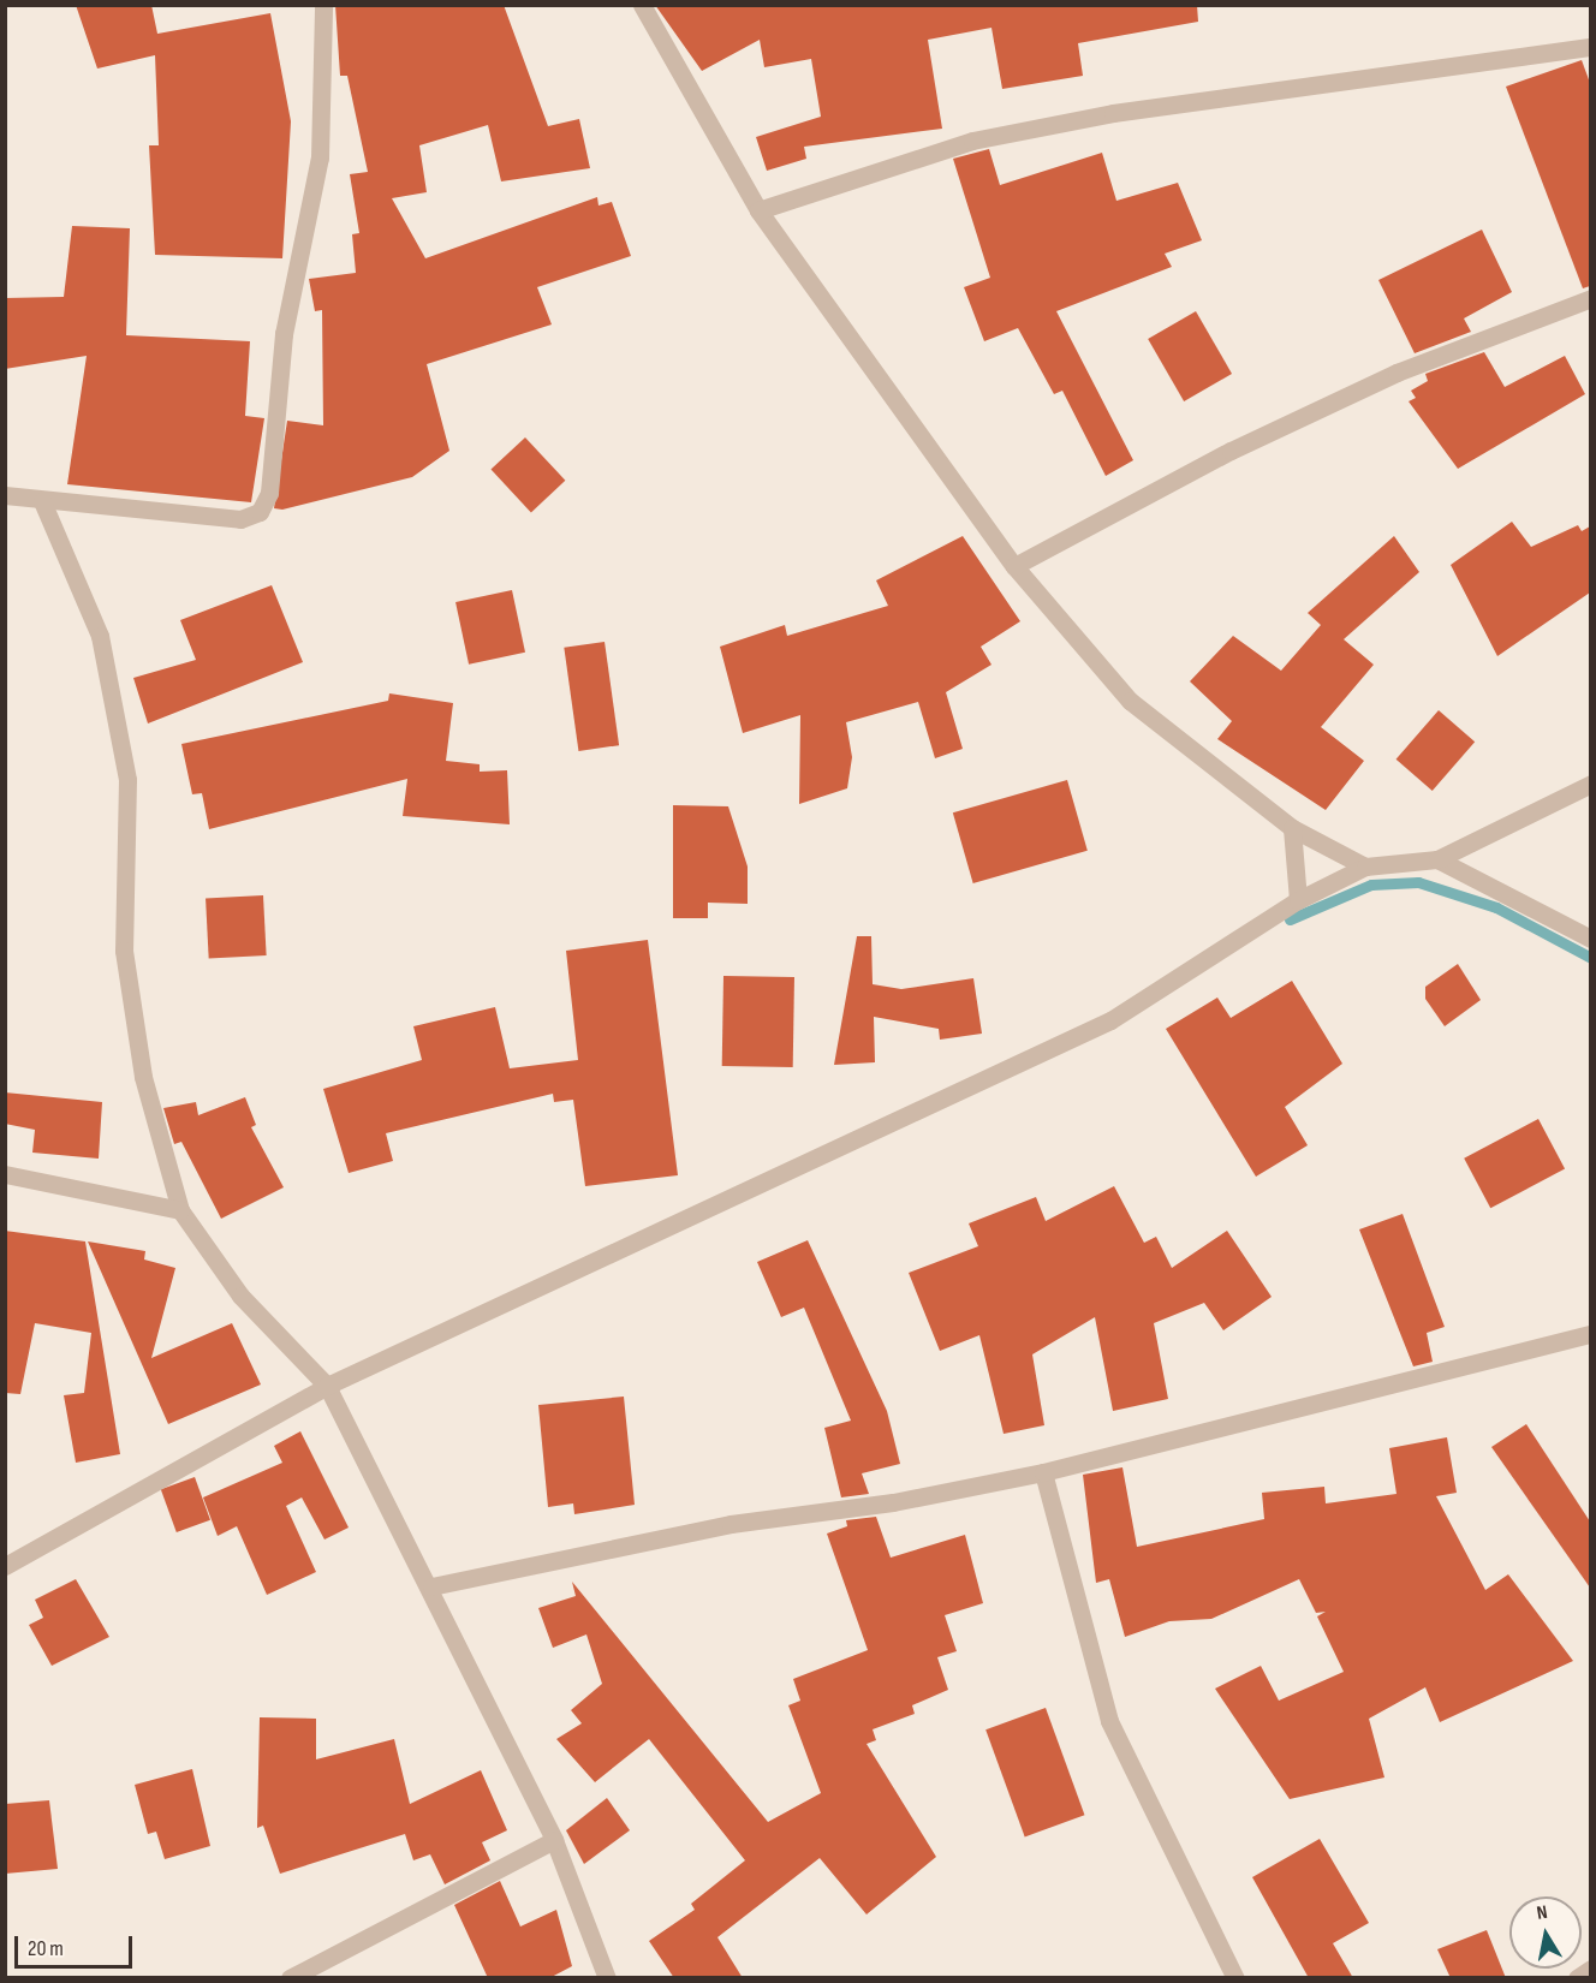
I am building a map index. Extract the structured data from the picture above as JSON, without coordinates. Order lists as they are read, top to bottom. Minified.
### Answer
{"scale_bar":"20 m","north":"top"}
